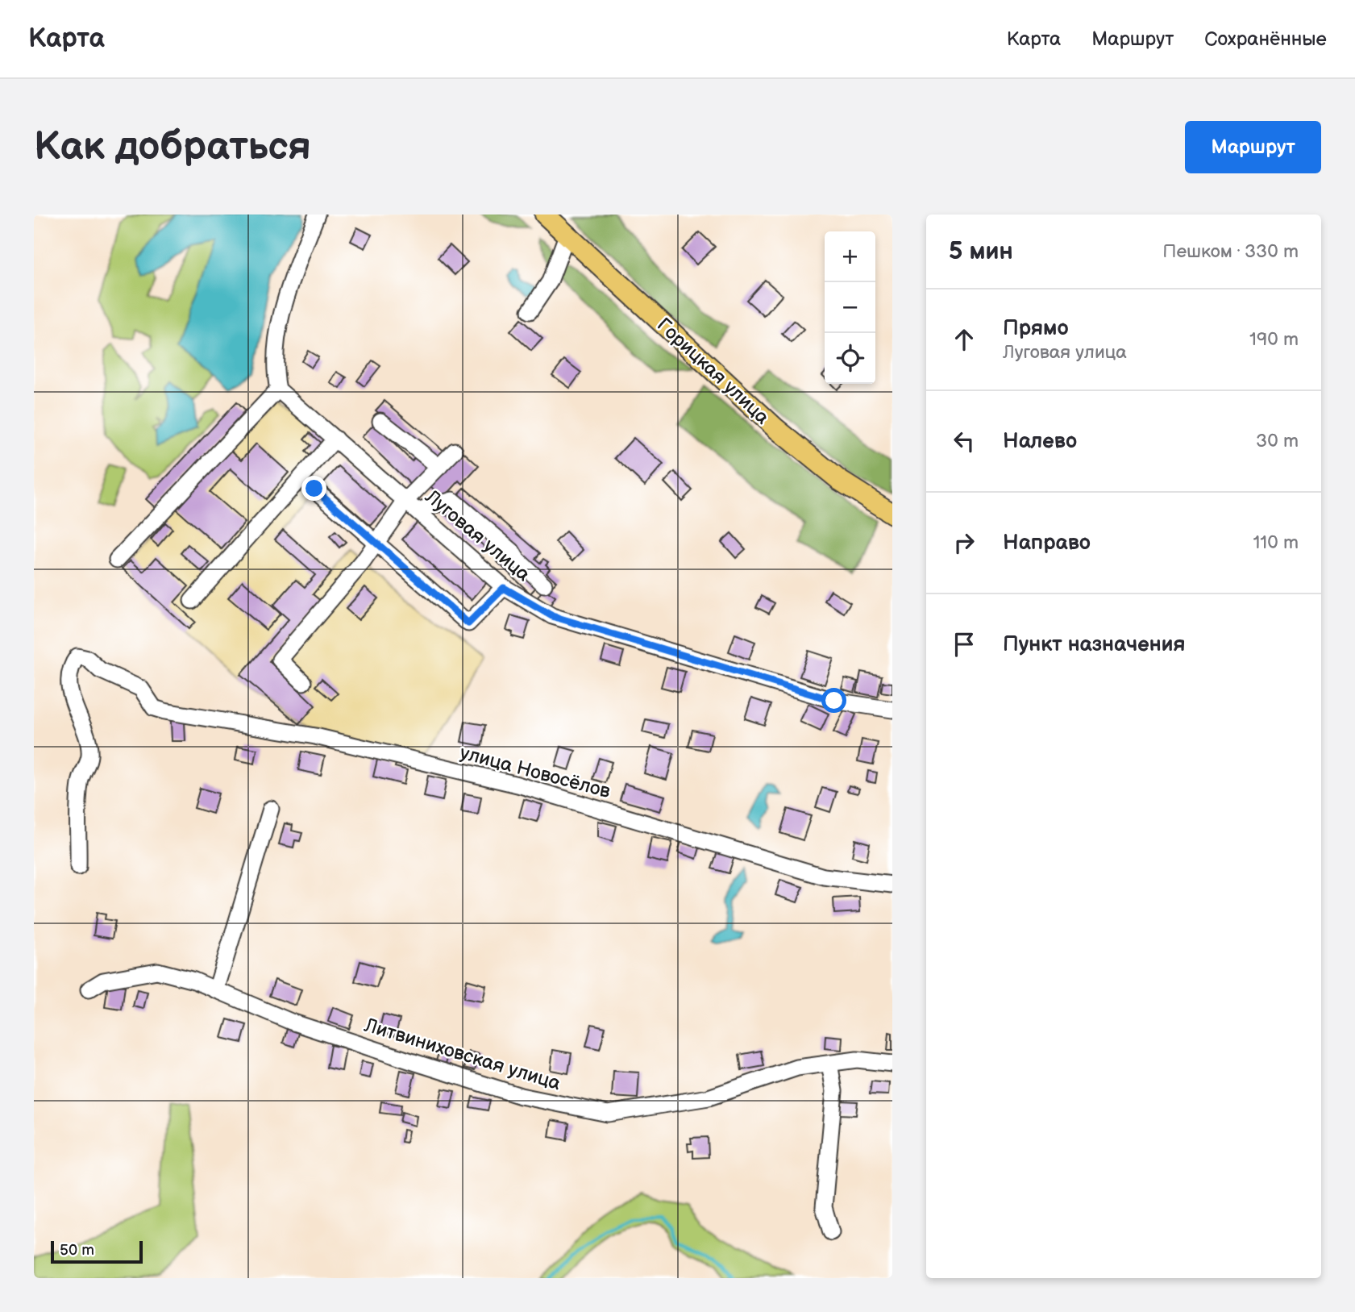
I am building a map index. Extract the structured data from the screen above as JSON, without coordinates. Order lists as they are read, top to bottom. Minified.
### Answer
{"streets":{"main road":["Горицкая улица"],"street":["Луговая улица","улица Новосёлов","Литвиниховская улица"]},"scale_bar":"50 m","page":{"header":"Карта","nav":["Карта","Маршрут","Сохранённые"],"buttons":"Маршрут","title":"Как добраться","heading":["5 мин","Пешком · 330 m"],"map_buttons":["+","−"],"list":[["Прямо","Луговая улица","190 m"],["Налево","30 m"],["Направо","110 m"],"Пункт назначения"],"scale":"50 m"}}
